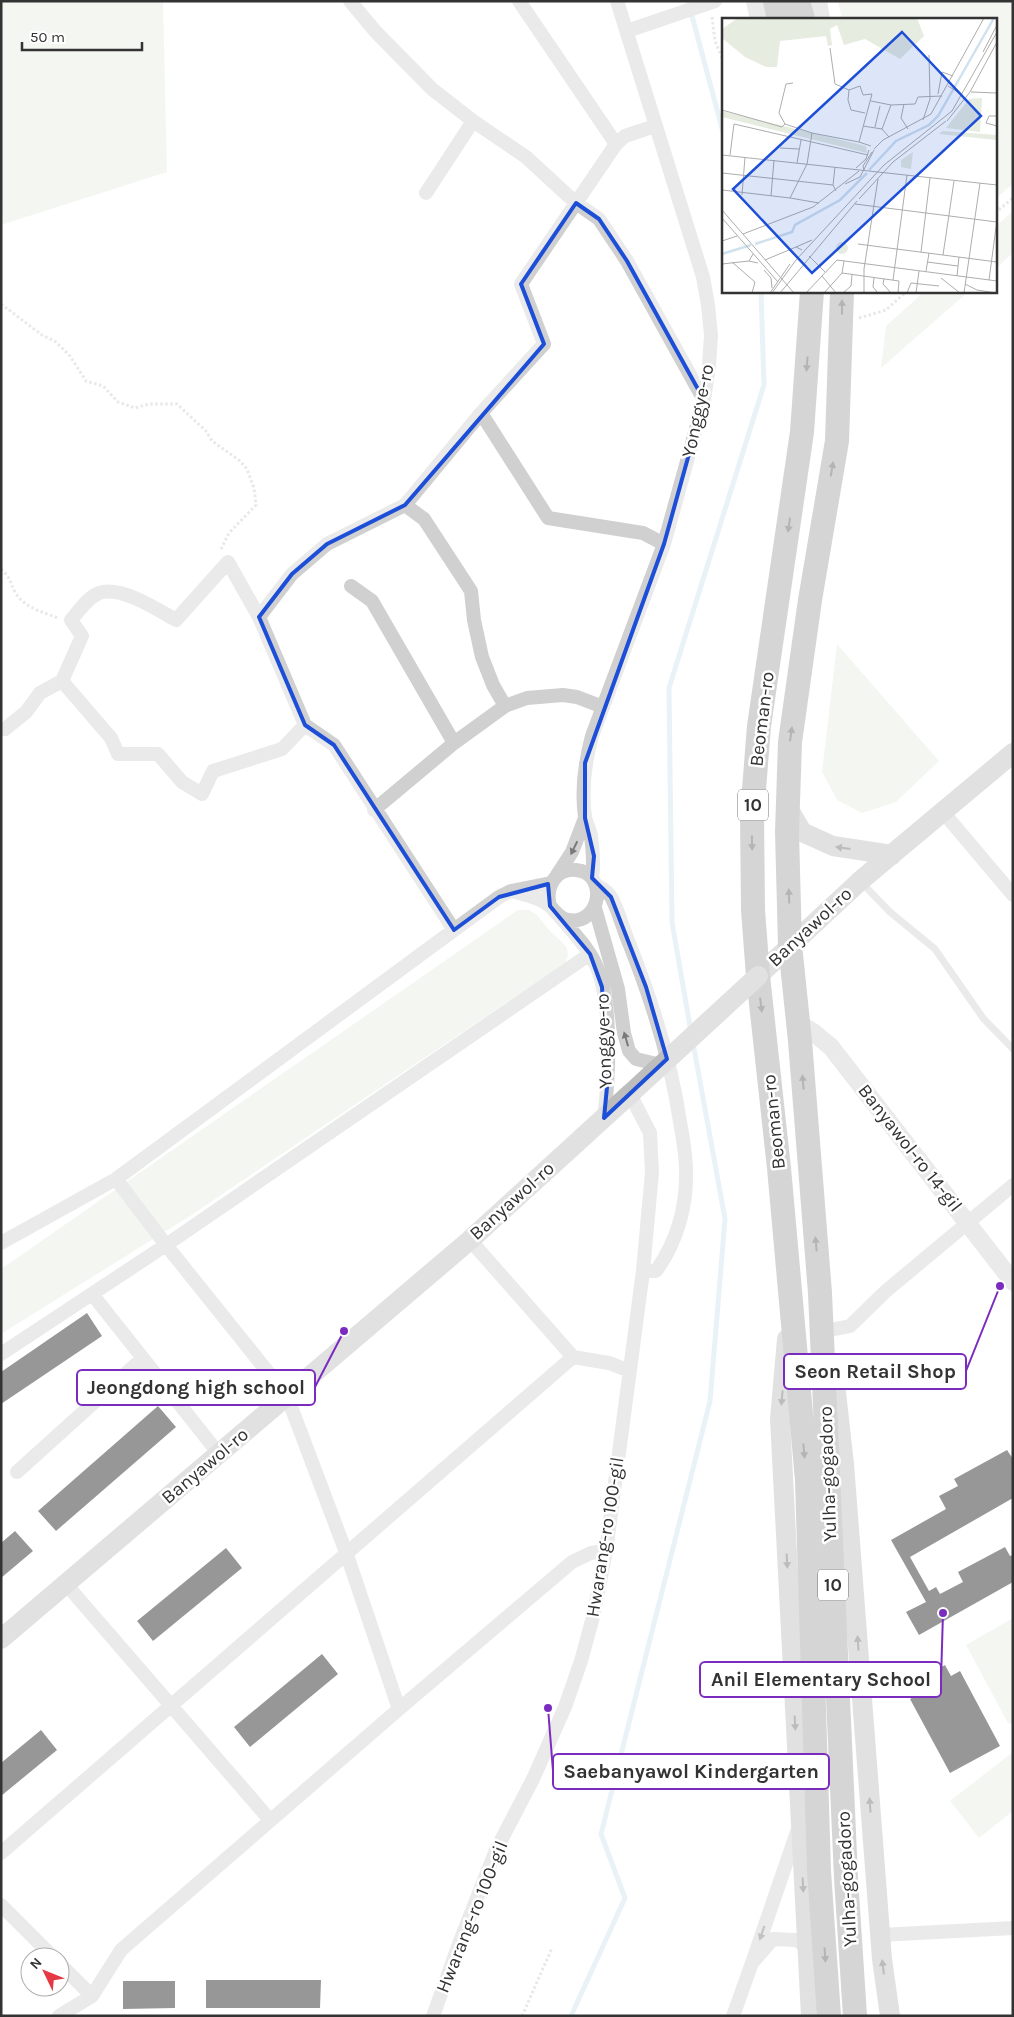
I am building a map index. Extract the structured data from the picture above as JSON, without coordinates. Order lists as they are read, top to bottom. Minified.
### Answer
{"streets":{"highway":["Beoman-ro","10","Yulha-gogadoro"],"main road":["Banyawol-ro"],"street":["Yonggye-ro","Banyawol-ro 14-gil","Hwarang-ro 100-gil"]},"crossings":[["Yonggye-ro","Banyawol-ro"],["Beoman-ro","Banyawol-ro"],["Beoman-ro","Banyawol-ro 14-gil"],["Beoman-ro","Yulha-gogadoro"],["Banyawol-ro","Hwarang-ro 100-gil"]],"places":["Seon Retail Shop","Jeongdong high school","Anil Elementary School","Saebanyawol Kindergarten"],"scale_bar":"50 m","north":"top left"}
